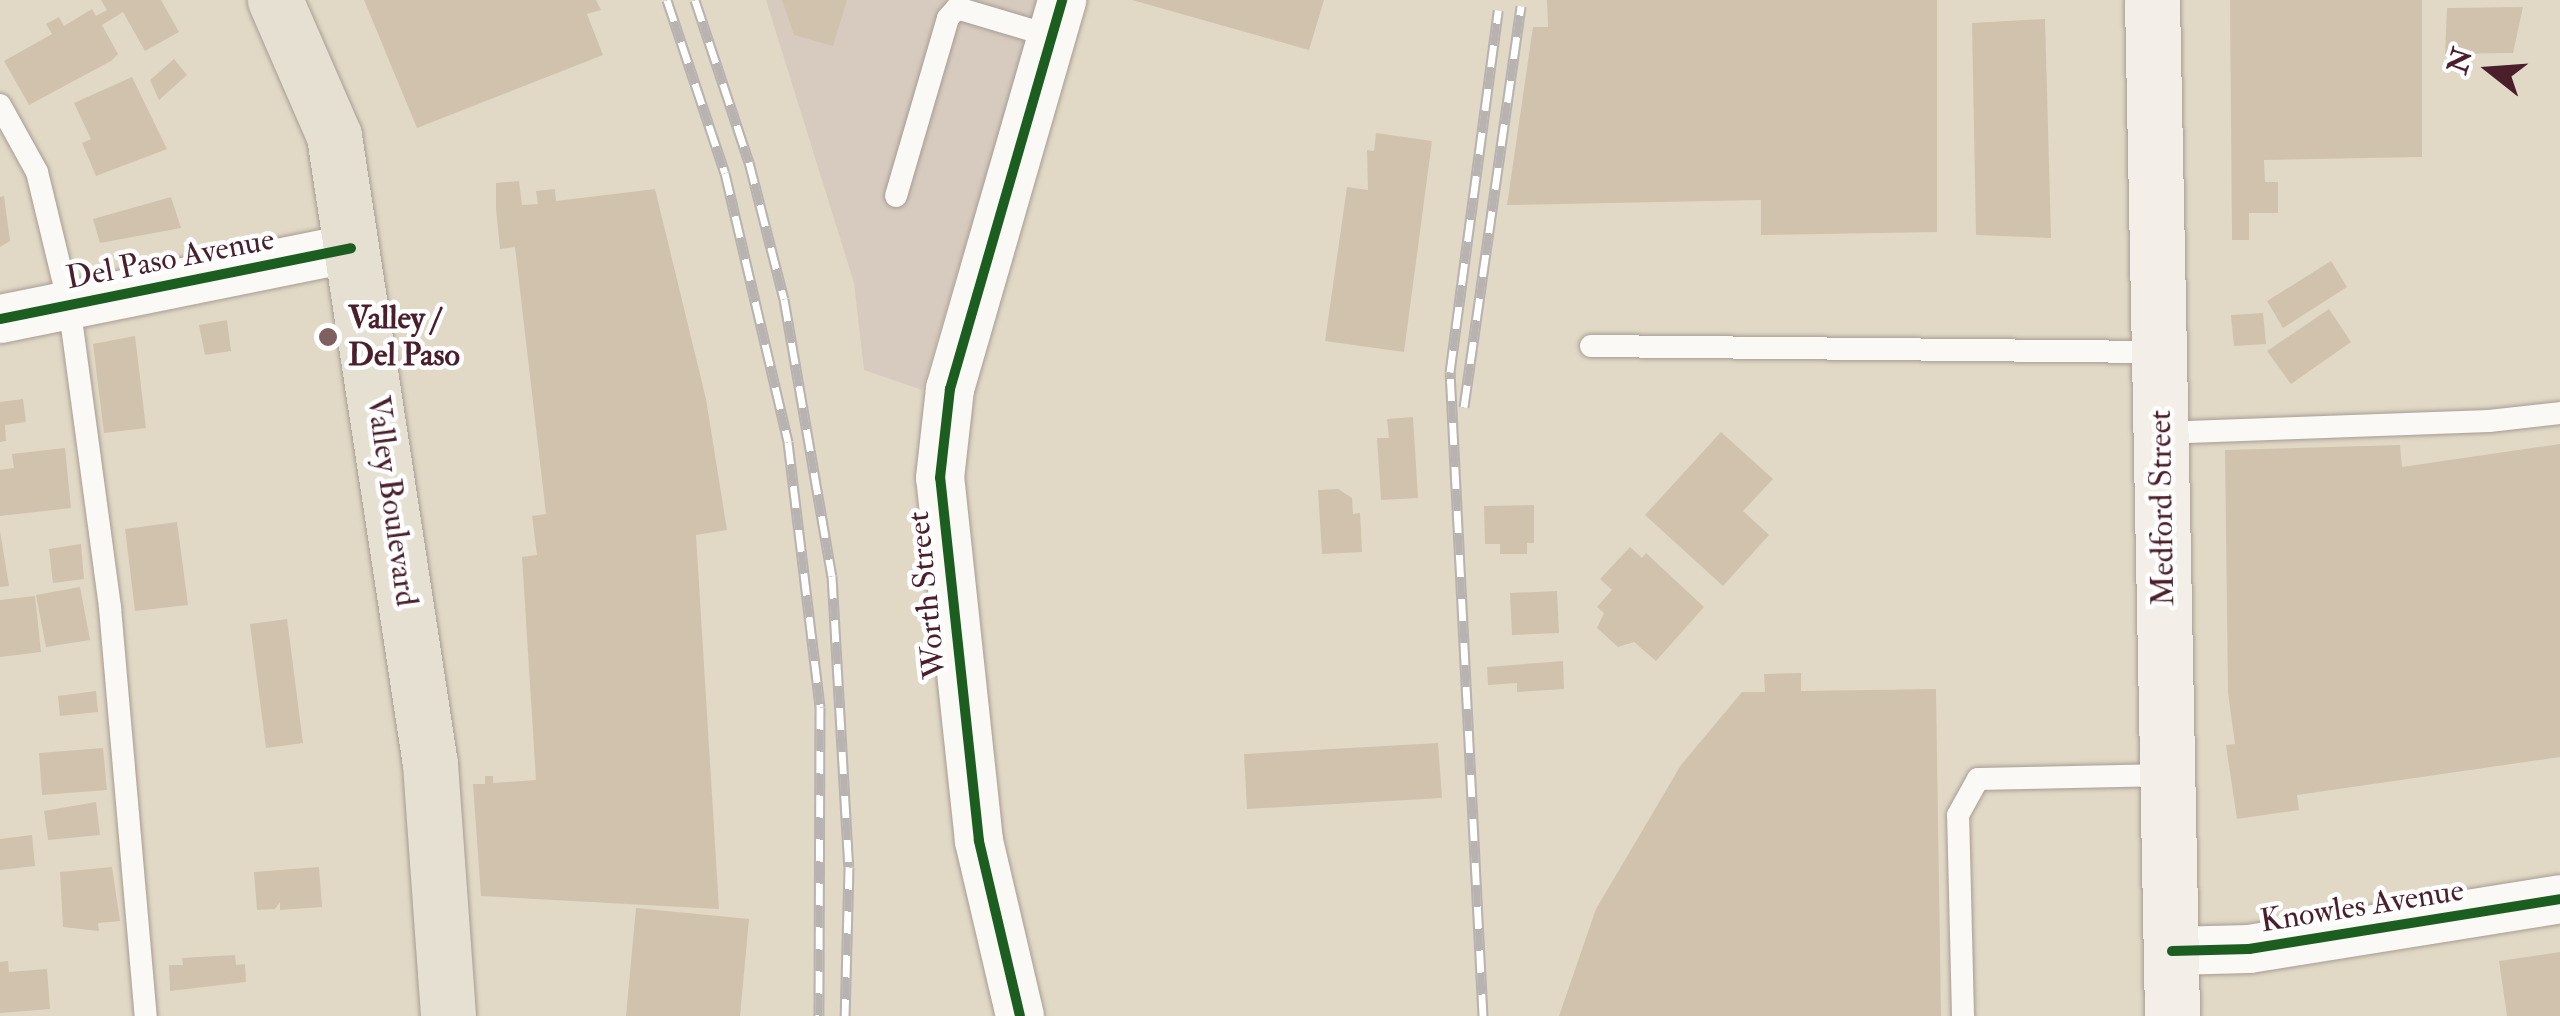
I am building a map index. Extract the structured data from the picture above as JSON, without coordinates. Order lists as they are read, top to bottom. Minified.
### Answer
{"streets":{"main road":["Valley Boulevard","Medford Street"],"street":["Del Paso Avenue","Worth Street","Knowles Avenue"]},"crossings":[["Del Paso Avenue","Valley Boulevard"],["Medford Street","Knowles Avenue"]],"places":["Valley / Del Paso"],"north":"left"}
